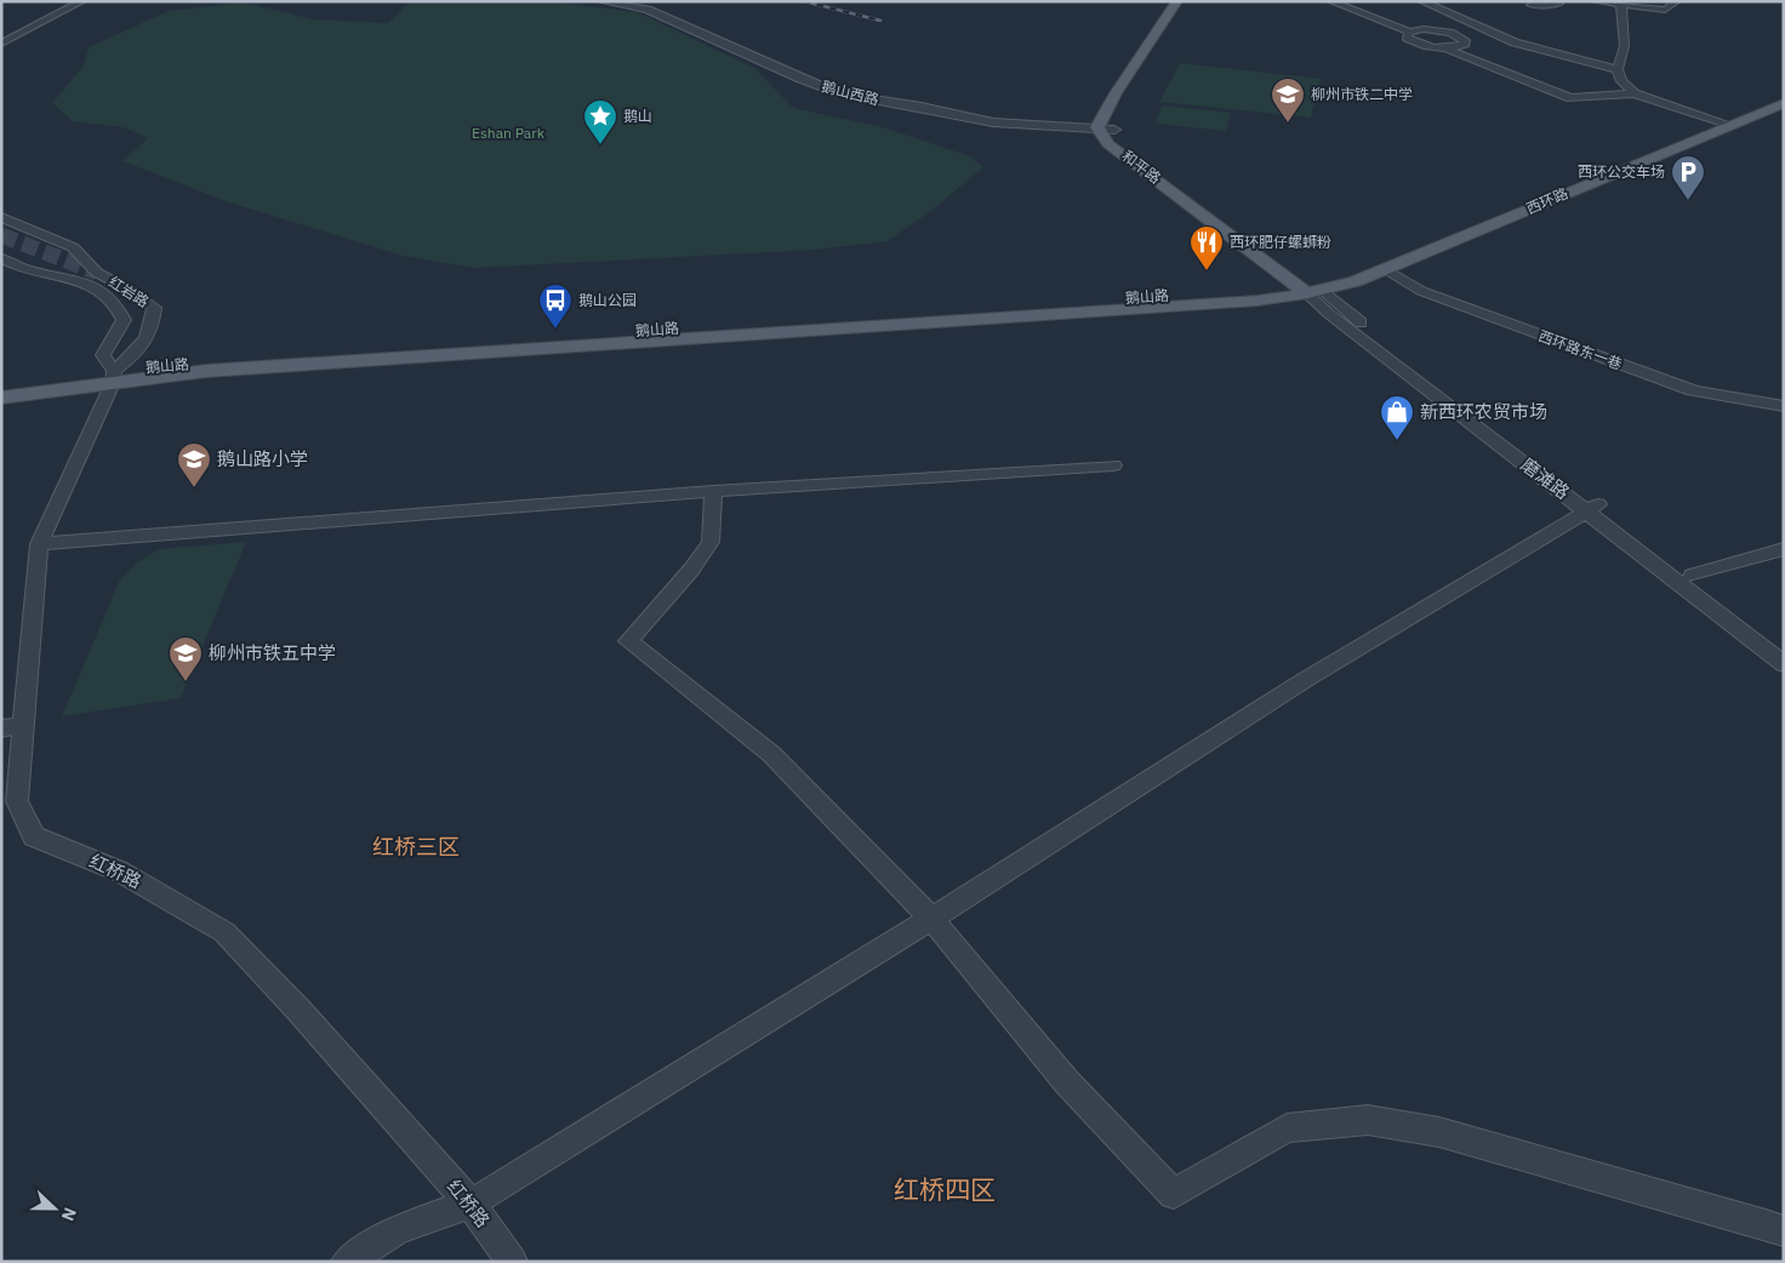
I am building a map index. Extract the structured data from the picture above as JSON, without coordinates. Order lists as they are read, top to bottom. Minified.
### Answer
{"streets":{"main road":["和平路","西环路","鹅山路"],"street":["鹅山西路","红岩路","西环路东一巷","磨滩路","红桥路"]},"crossings":[["鹅山西路","和平路"],["和平路","西环路"],["和平路","鹅山路"],["和平路","磨滩路"],["西环路","鹅山路"],["西环路","西环路东一巷"],["西环路","磨滩路"],["红岩路","鹅山路"],["红岩路","红桥路"],["鹅山路","磨滩路"],["鹅山路","红桥路"]],"districts":["红桥三区","红桥四区"],"parks":["Eshan Park"],"places":{"school or university":["柳州市铁二中学","鹅山路小学","柳州市铁五中学"],"place":["鹅山"],"parking":["西环公交车场"],"restaurant":["西环肥仔螺蛳粉"],"bus stop":["鹅山公园"],"shop":["新西环农贸市场"]},"north":"right"}
